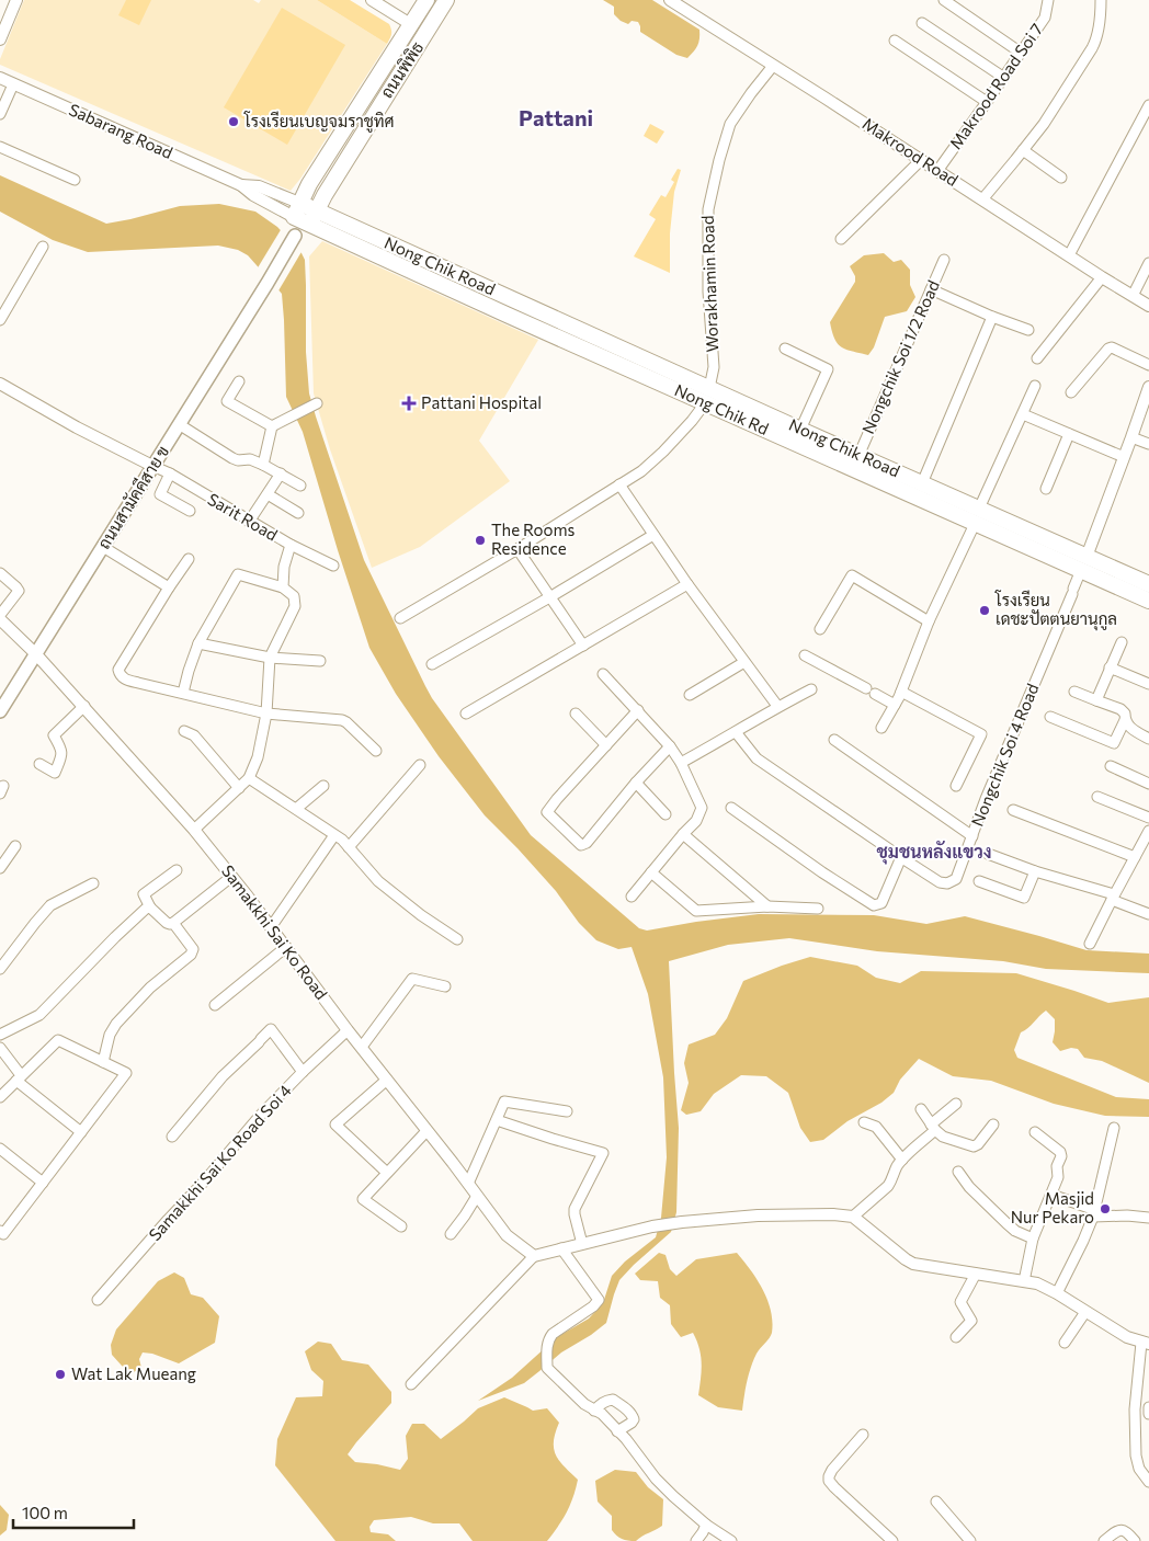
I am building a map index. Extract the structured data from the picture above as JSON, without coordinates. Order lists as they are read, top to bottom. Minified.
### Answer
{"streets":{"main road":["ถนนพิพิธ","Nong Chik Road","Nong Chik Rd","ถนนสามัคคีสาย ข"],"street":["Makrood Road Soi 7","Sabarang Road","Makrood Road","Worakhamin Road","Nongchik Soi 1/2 Road","Sarit Road","Nongchik Soi 4 Road","Samakkhi Sai Ko Road","Samakkhi Sai Ko Road Soi 4"]},"crossings":[["ถนนพิพิธ","Sabarang Road"],["ถนนพิพิธ","Nong Chik Road"],["ถนนพิพิธ","Nong Chik Rd"],["Makrood Road Soi 7","Makrood Road"],["Sabarang Road","Nong Chik Rd"],["Makrood Road","Worakhamin Road"],["Nong Chik Road","Nongchik Soi 1/2 Road"],["Nong Chik Road","Nong Chik Rd"],["Worakhamin Road","Nong Chik Rd"],["Nong Chik Rd","Nongchik Soi 4 Road"],["ถนนสามัคคีสาย ข","Sarit Road"],["ถนนสามัคคีสาย ข","Samakkhi Sai Ko Road"],["Samakkhi Sai Ko Road","Samakkhi Sai Ko Road Soi 4"]],"districts":["Pattani","ชุมชนหลังแขวง"],"places":{"other":["โรงเรียนเบญจมราชูทิศ","The Rooms Residence","โรงเรียน เดชะปัตตนยานุกูล","Masjid Nur Pekaro","Wat Lak Mueang"],"health":["Pattani Hospital"]},"scale_bar":"100 m"}
